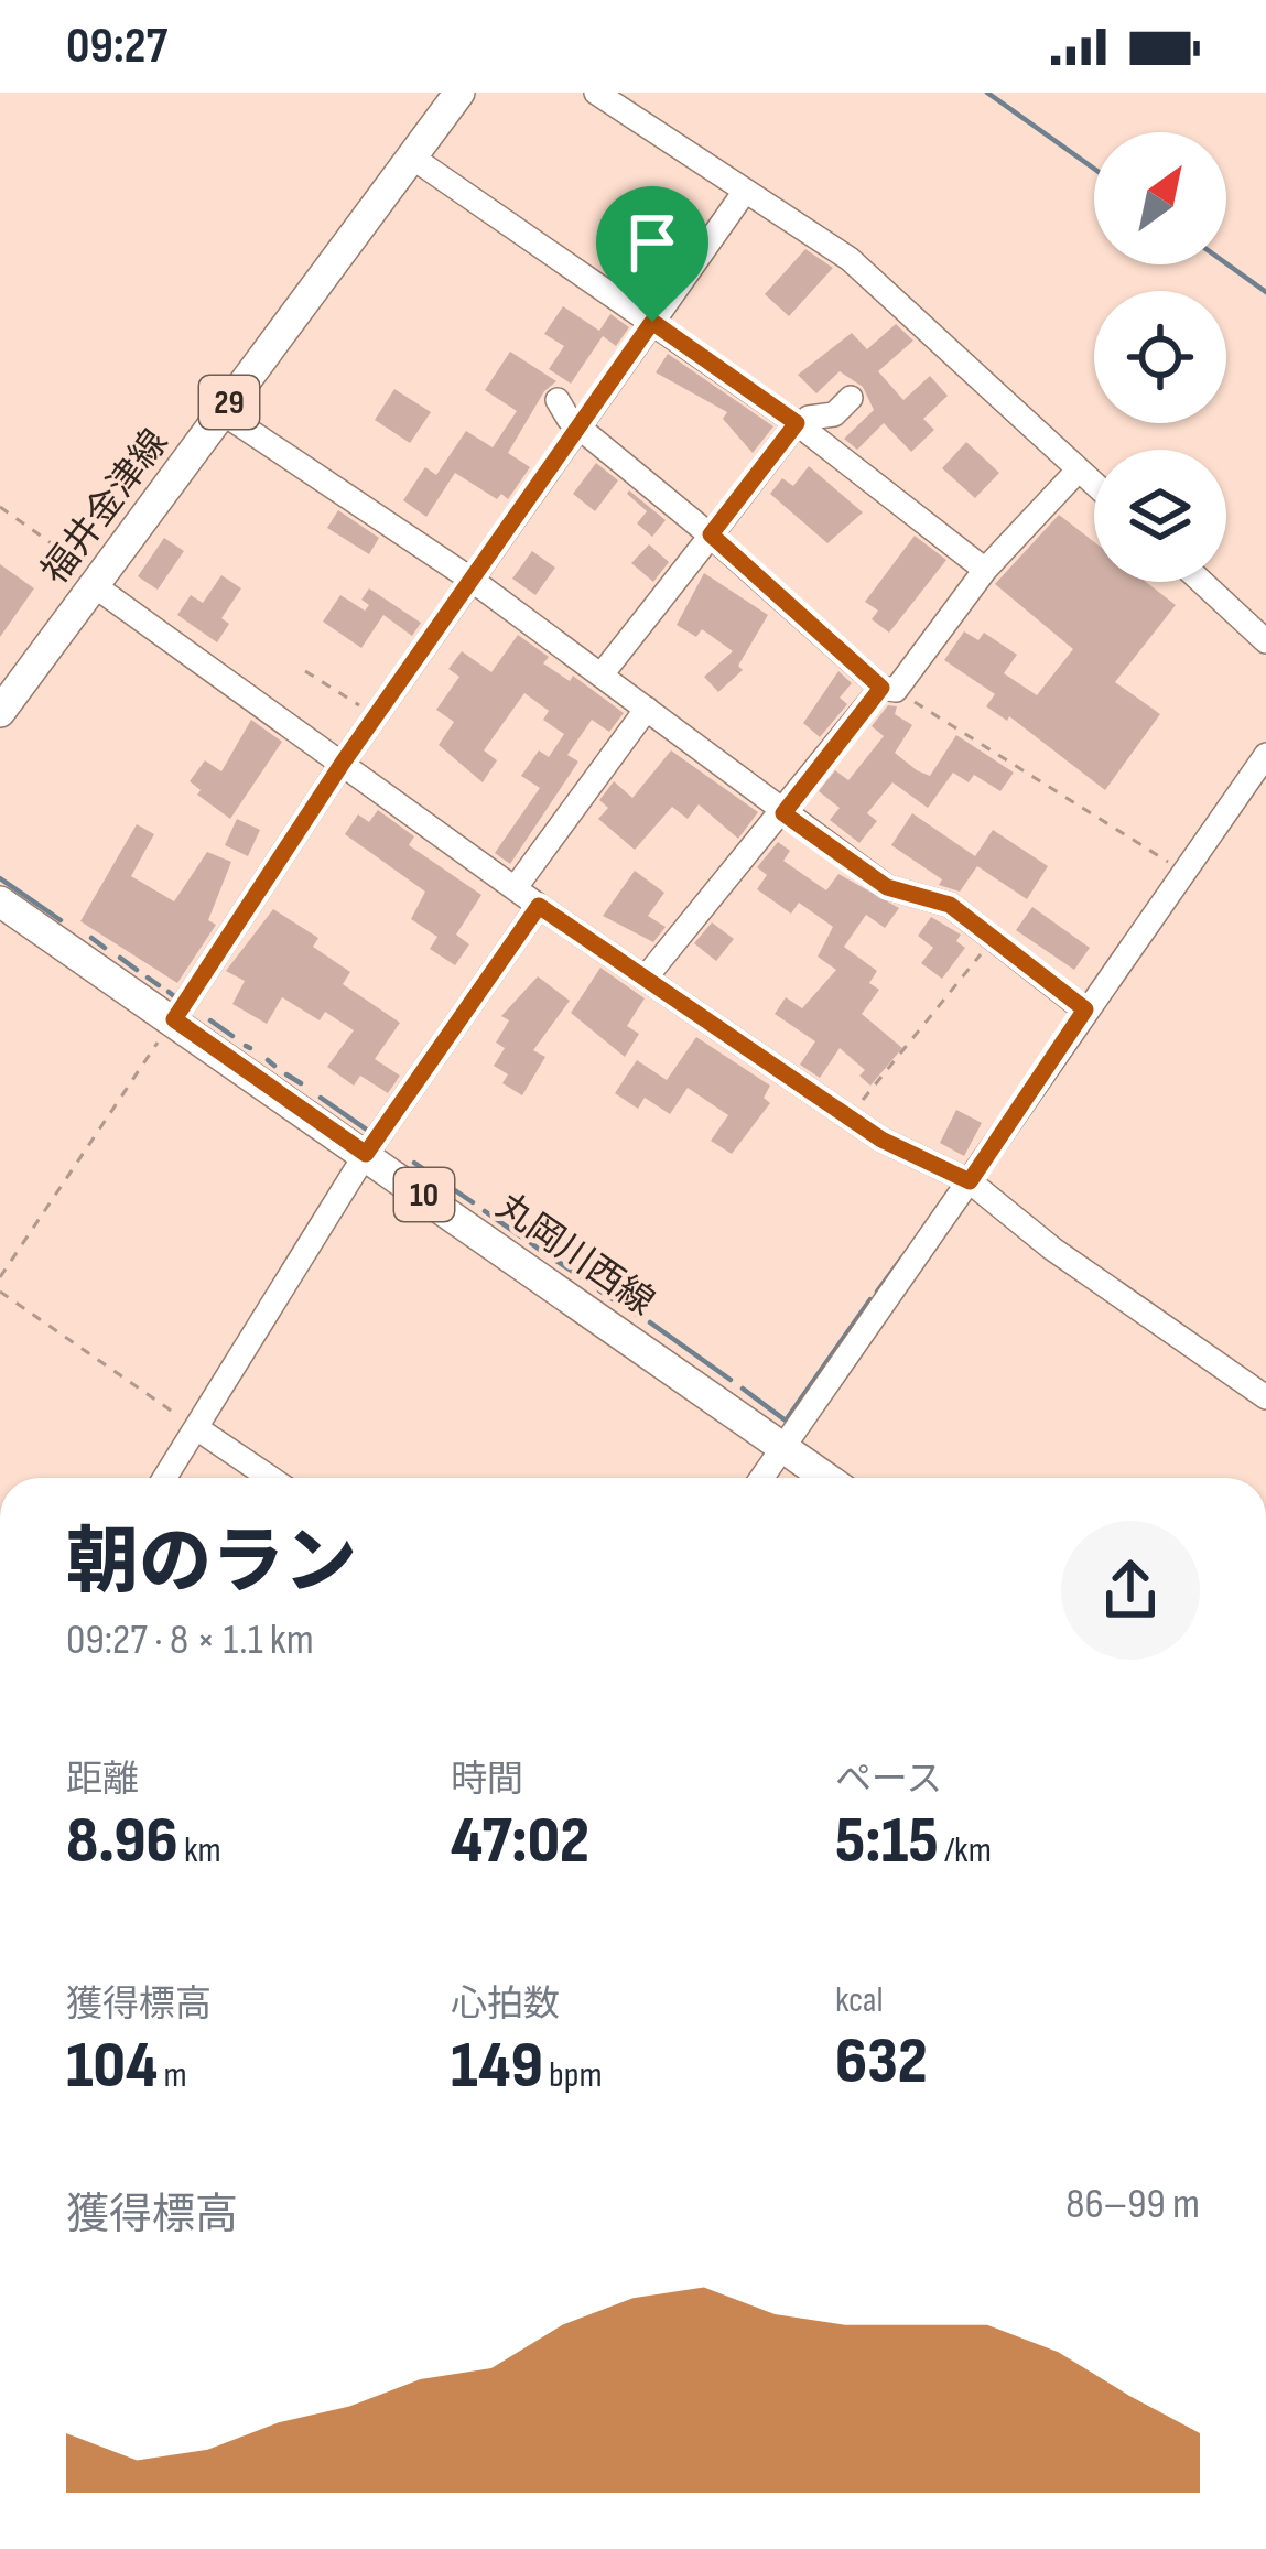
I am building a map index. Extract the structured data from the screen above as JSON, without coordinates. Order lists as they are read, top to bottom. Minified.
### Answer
{"streets":{"main road":["29","福井金津線","10","丸岡川西線"]},"north":"top right","page":{"status":"09:27","heading":["朝のラン","09:27 · 8 × 1.1 km"],"stats":[["距離","8.96 km"],["時間","47:02"],["ペース","5:15 /km"],["獲得標高","104 m"],["心拍数","149 bpm"],["kcal","632"]],"chart":["獲得標高","86–99 m"]}}
